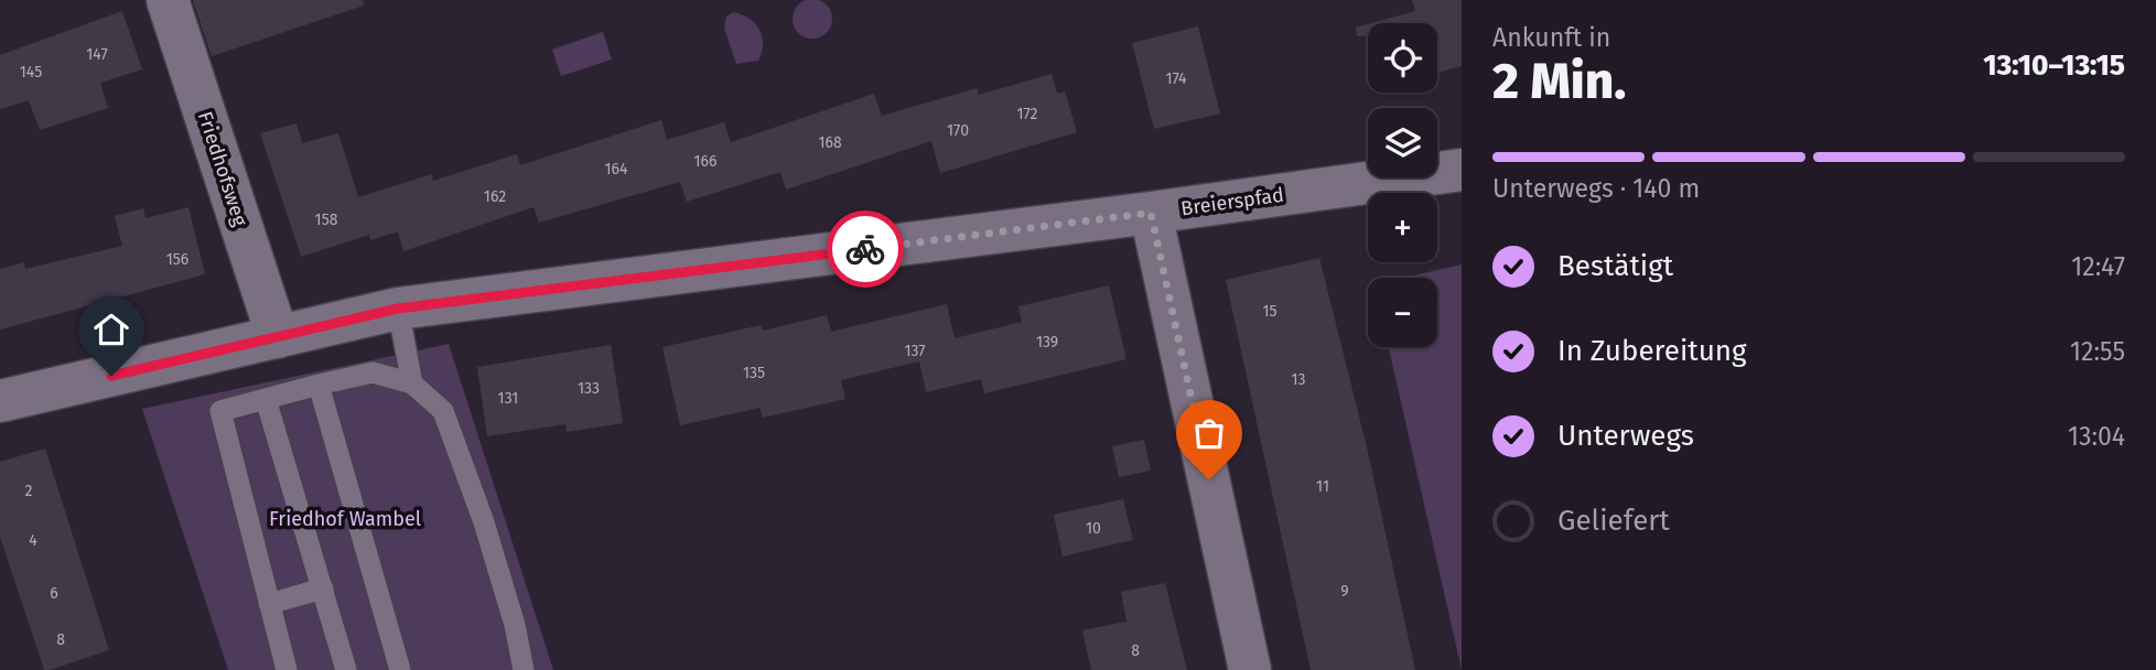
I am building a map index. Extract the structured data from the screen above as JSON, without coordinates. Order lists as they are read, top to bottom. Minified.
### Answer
{"streets":{"street":["Friedhofsweg","Breierspfad"]},"crossings":[["Friedhofsweg","Breierspfad"]],"parks":["Friedhof Wambel"],"house_numbers":["147","145","174","172","170","168","166","164","162","158","156","15","139","137","135","13","133","131","11","2","10","4","9","6","8","8"],"page":{"heading":["2 Min.","Ankunft in","13:10–13:15"],"map_buttons":["+","−"],"bar":"Unterwegs · 140 m","list":[["Bestätigt","12:47"],["In Zubereitung","12:55"],["Unterwegs","13:04"],"Geliefert"]}}
